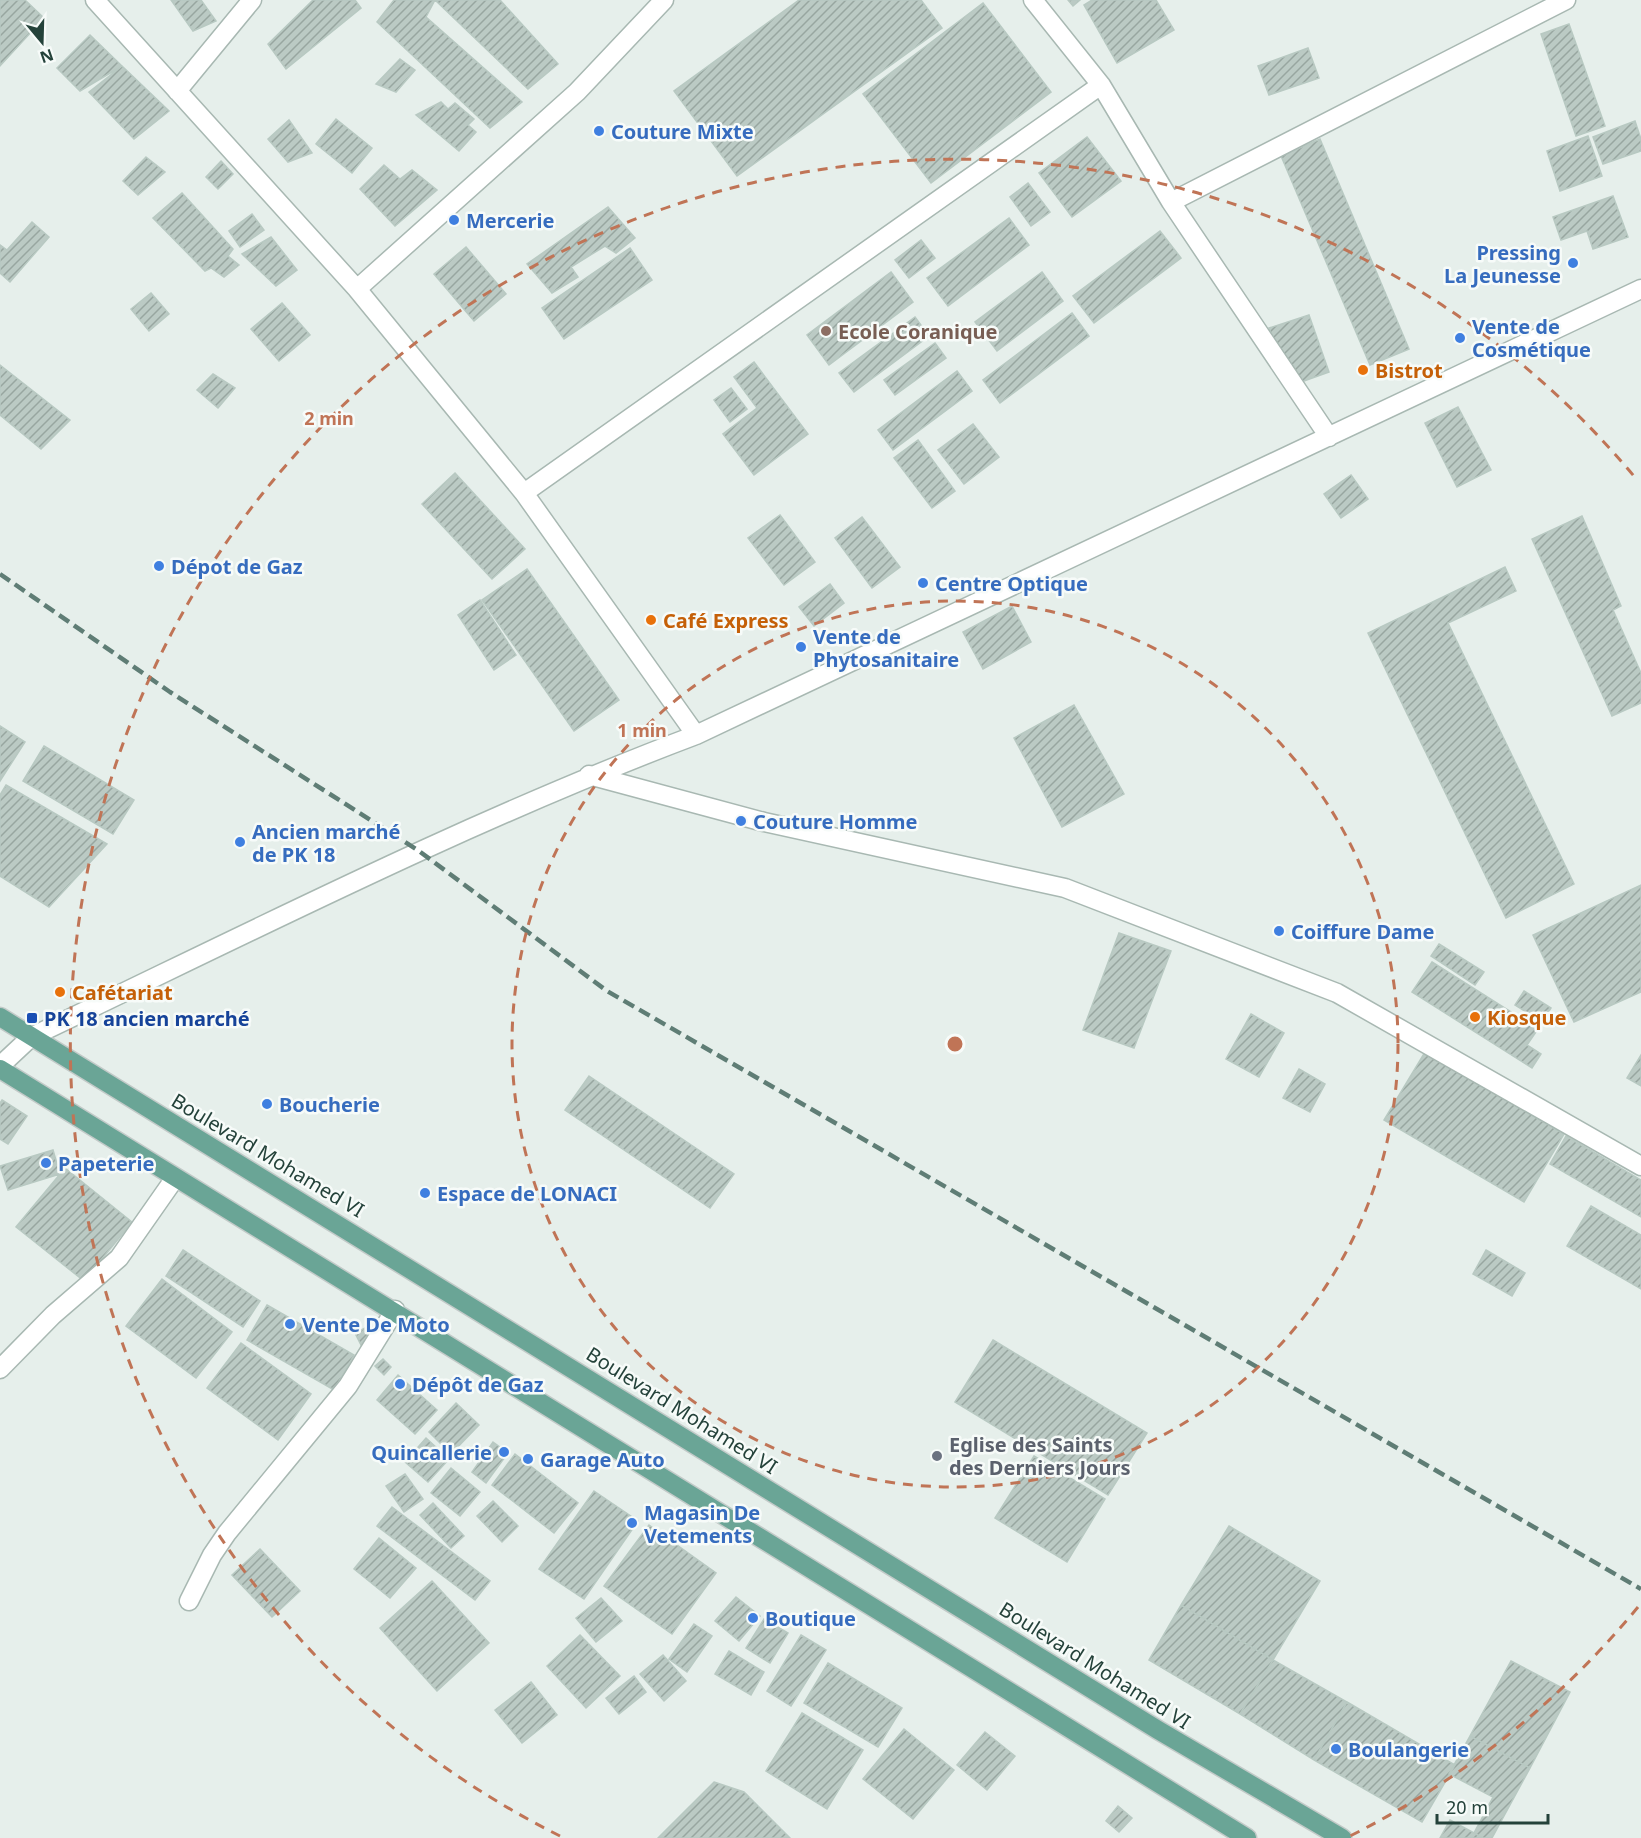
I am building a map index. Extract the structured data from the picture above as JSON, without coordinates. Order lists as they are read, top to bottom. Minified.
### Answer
{"streets":{"main road":["Boulevard Mohamed VI"]},"places":{"other":["Couture Mixte","Mercerie","Pressing La Jeunesse","Ecole Coranique","Vente de Cosmétique","Bistrot","Dépot de Gaz","Centre Optique","Café Express","Vente de Phytosanitaire","Couture Homme","Ancien marché de PK 18","Coiffure Dame","Cafétariat","Kiosque","Boucherie","Papeterie","Espace de LONACI","Vente De Moto","Dépôt de Gaz","Quincallerie","Eglise des Saints des Derniers Jours","Garage Auto","Magasin De Vetements","Boutique","Boulangerie"],"transit":["PK 18 ancien marché"]},"scale_bar":"20 m","north":"bottom","rings":["2 min","1 min"]}
